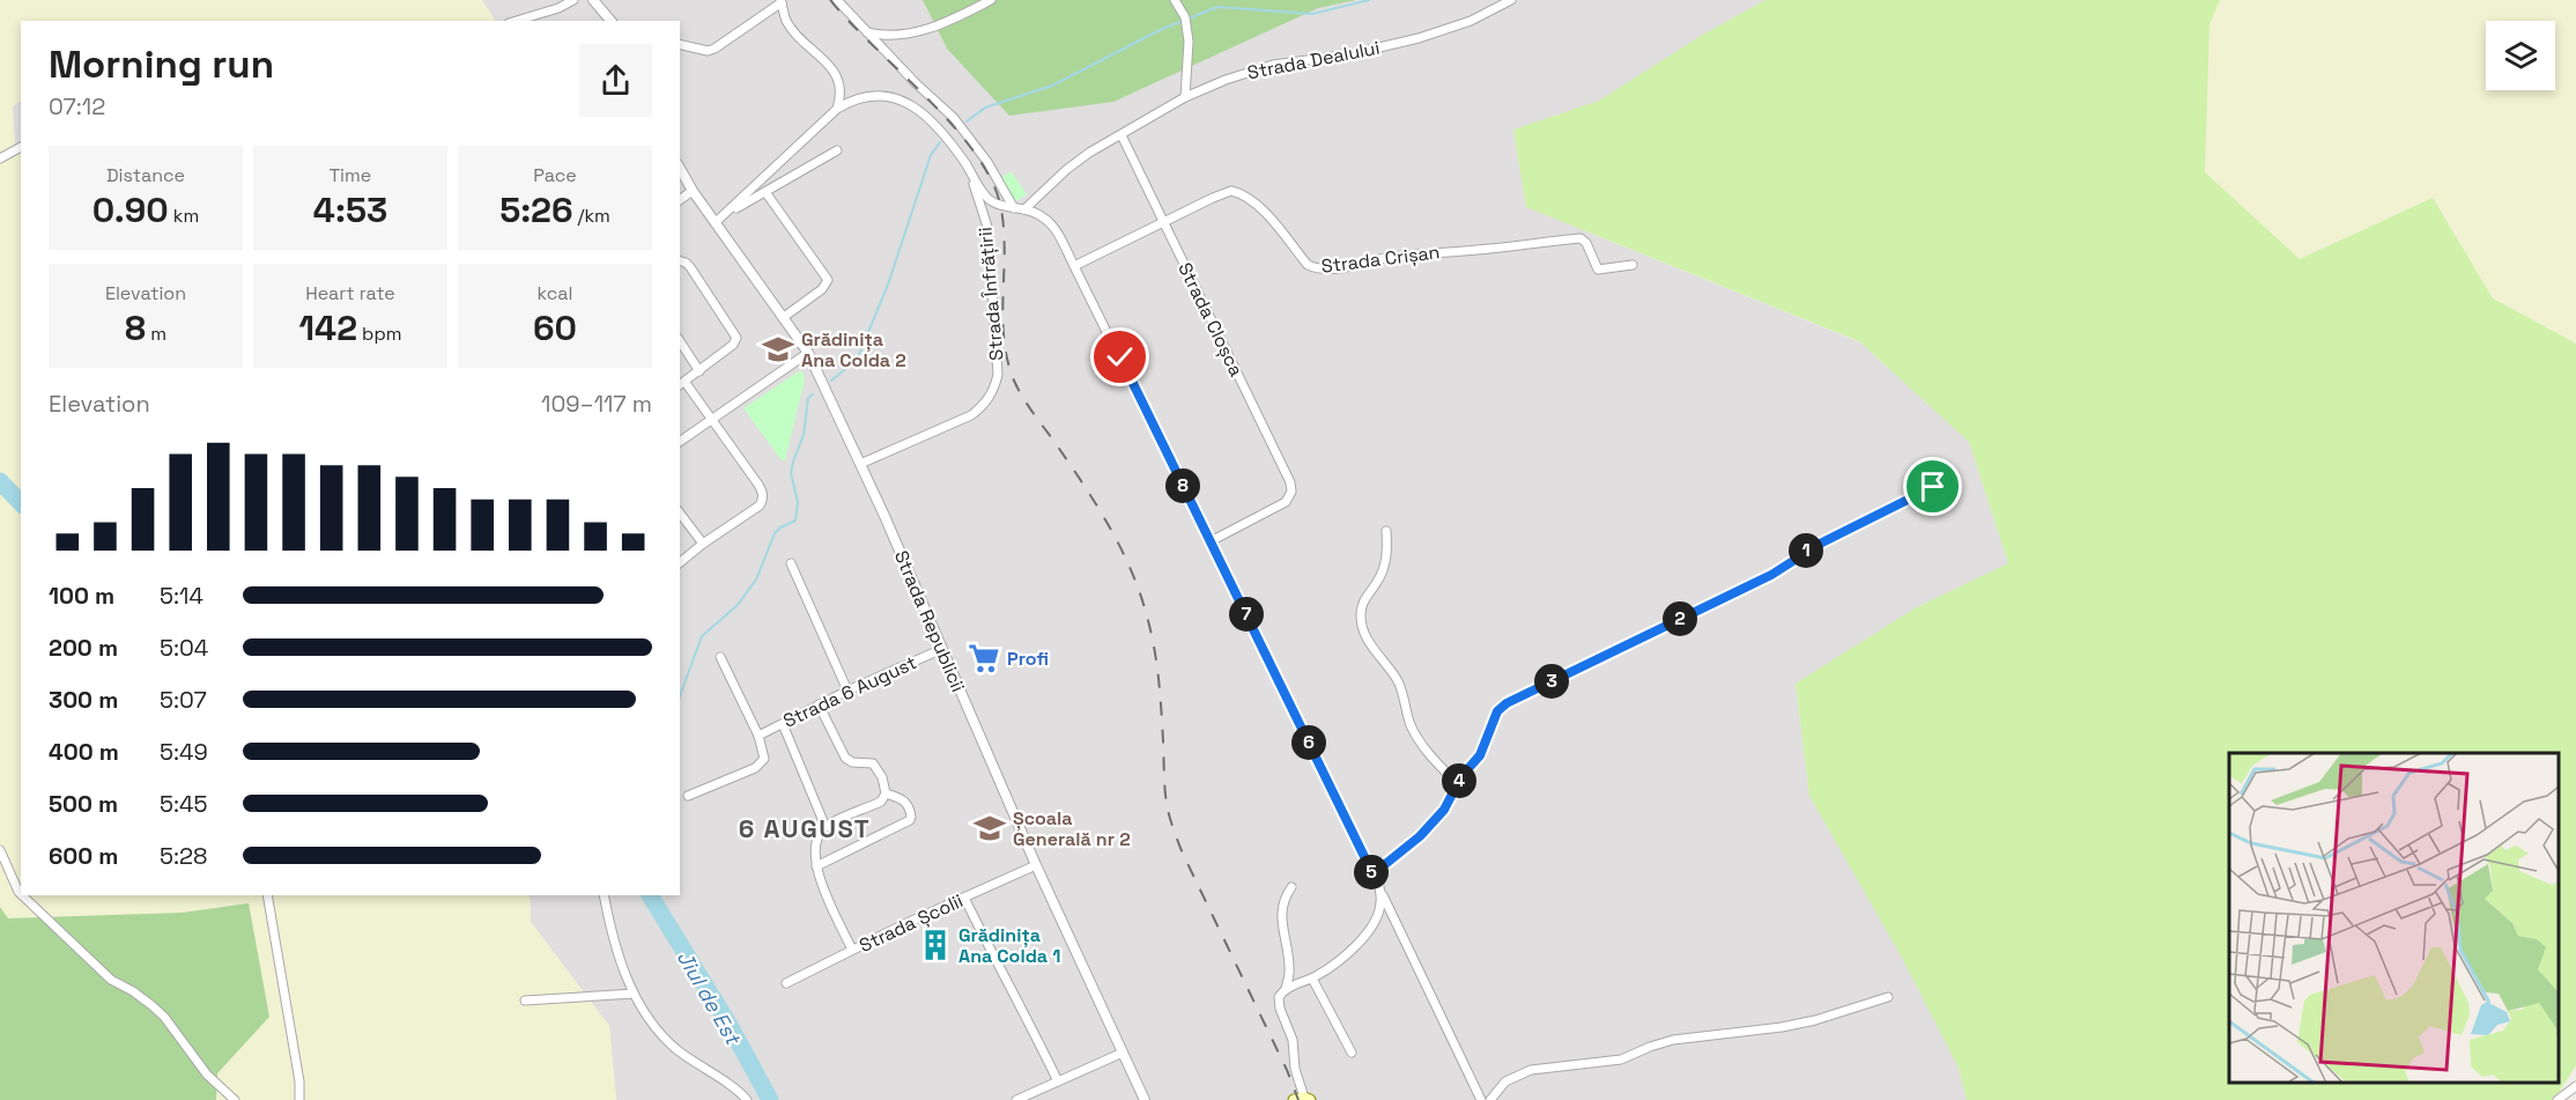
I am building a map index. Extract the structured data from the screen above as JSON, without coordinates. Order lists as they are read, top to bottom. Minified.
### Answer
{"streets":{"street":["Strada Dealului","Strada Crișan","Strada Înfrățirii","Strada Cloșca","Strada Republicii","Strada 6 August","Strada Școlii"]},"crossings":[["Strada Dealului","Strada Cloșca"],["Strada Crișan","Strada Cloșca"],["Strada Înfrățirii","Strada Republicii"],["Strada Republicii","Strada 6 August"],["Strada Republicii","Strada Școlii"]],"districts":["6 AUGUST"],"water":["Jiul de Est"],"places":{"school or university":["Grădinița Ana Colda 2","Școala Generală nr 2"],"supermarket":["Profi"],"building":["Grădinița Ana Colda 1"]},"page":{"heading":["Morning run","07:12"],"stats":[["Distance","0.90 km"],["Time","4:53"],["Pace","5:26 /km"],["Elevation","8 m"],["Heart rate","142 bpm"],["kcal","60"]],"chart":["Elevation","109–117 m"],"pins":["8","1","7","2","3","6","4","5"],"list":[{"name":"100 m","note":"5:14"},{"name":"200 m","note":"5:04"},{"name":"300 m","note":"5:07"},{"name":"400 m","note":"5:49"},{"name":"500 m","note":"5:45"},{"name":"600 m","note":"5:28"}]}}
